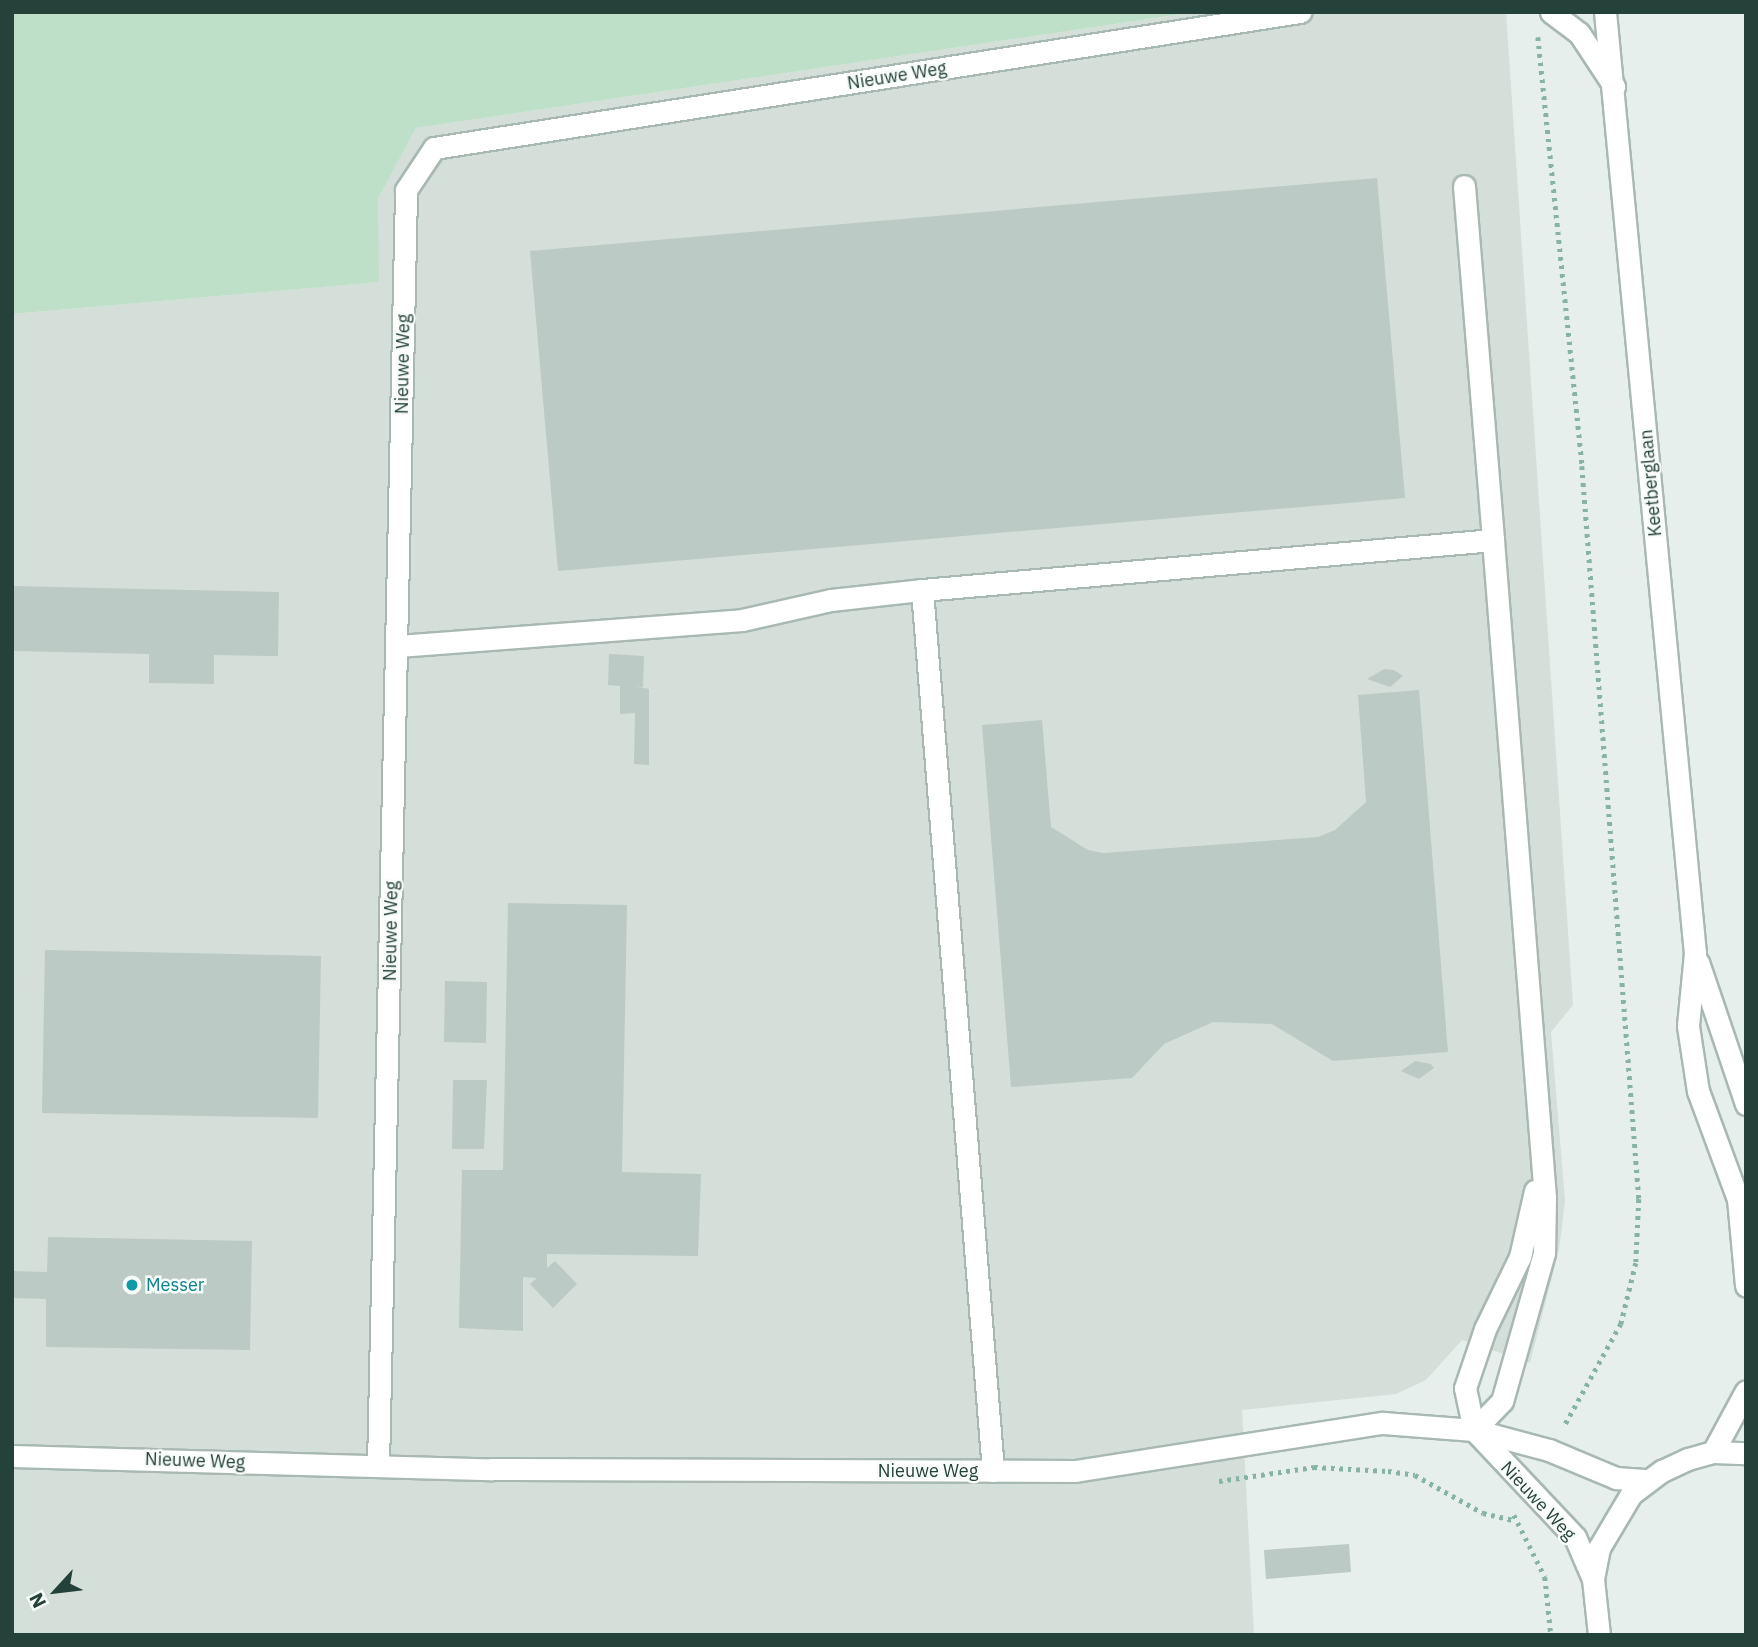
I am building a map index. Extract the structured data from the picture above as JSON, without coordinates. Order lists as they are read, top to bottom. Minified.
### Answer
{"streets":{"street":["Nieuwe Weg","Keetberglaan"]},"places":["Messer"],"north":"bottom left"}
